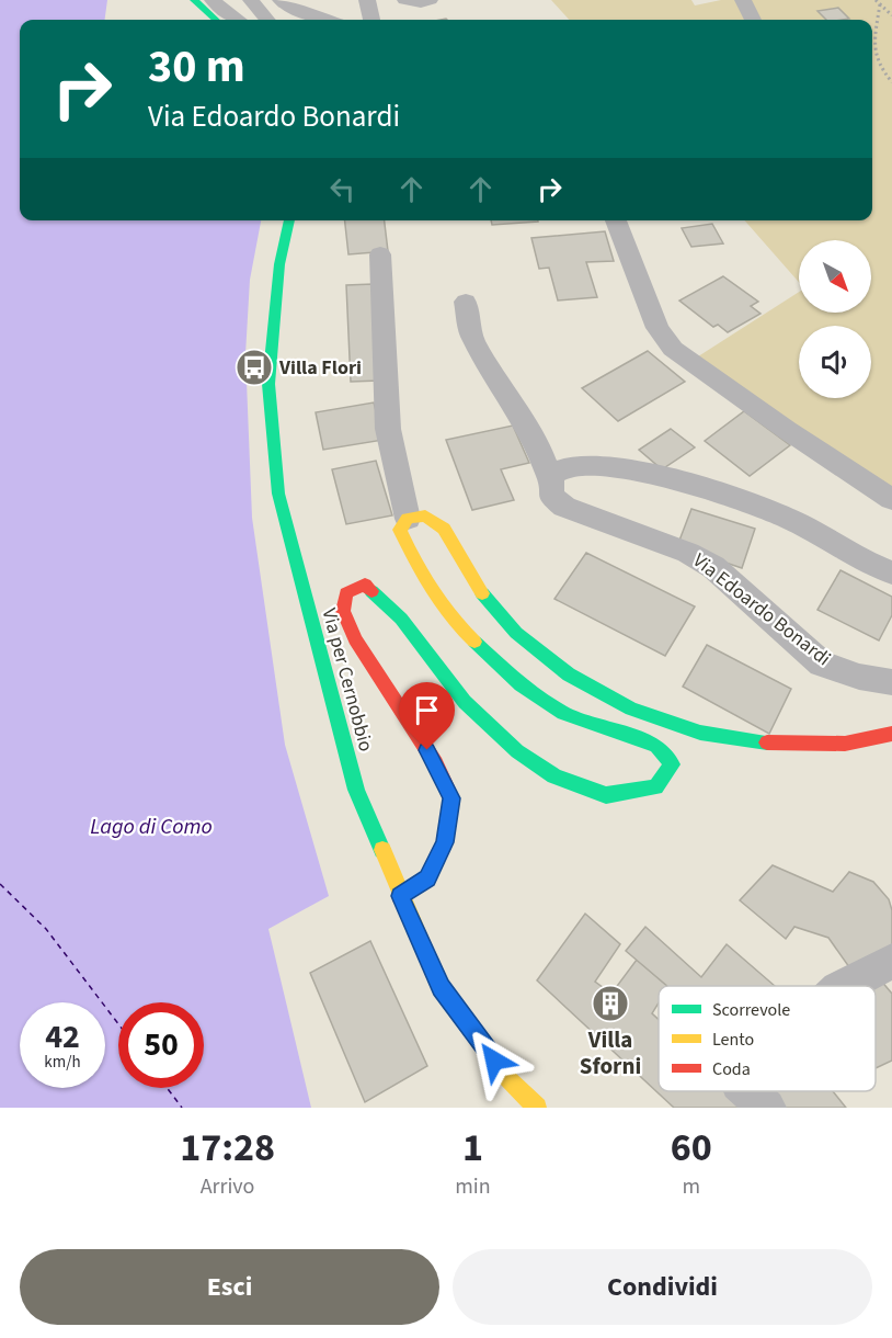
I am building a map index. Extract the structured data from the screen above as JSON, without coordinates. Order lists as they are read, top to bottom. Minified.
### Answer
{"streets":{"street":["Via Edoardo Bonardi","Via per Cernobbio"]},"water":["Lago di Como"],"places":{"bus stop":["Villa Flori"],"building":["Villa Sforni"]},"legend":["Scorrevole","Lento","Coda"],"north":"bottom right","page":{"turn":["30 m","Via Edoardo Bonardi"],"speed":"42 km/h","limit":"50","eta":["17:28","Arrivo","1","min","60","m"],"buttons":["Esci","Condividi"]}}
